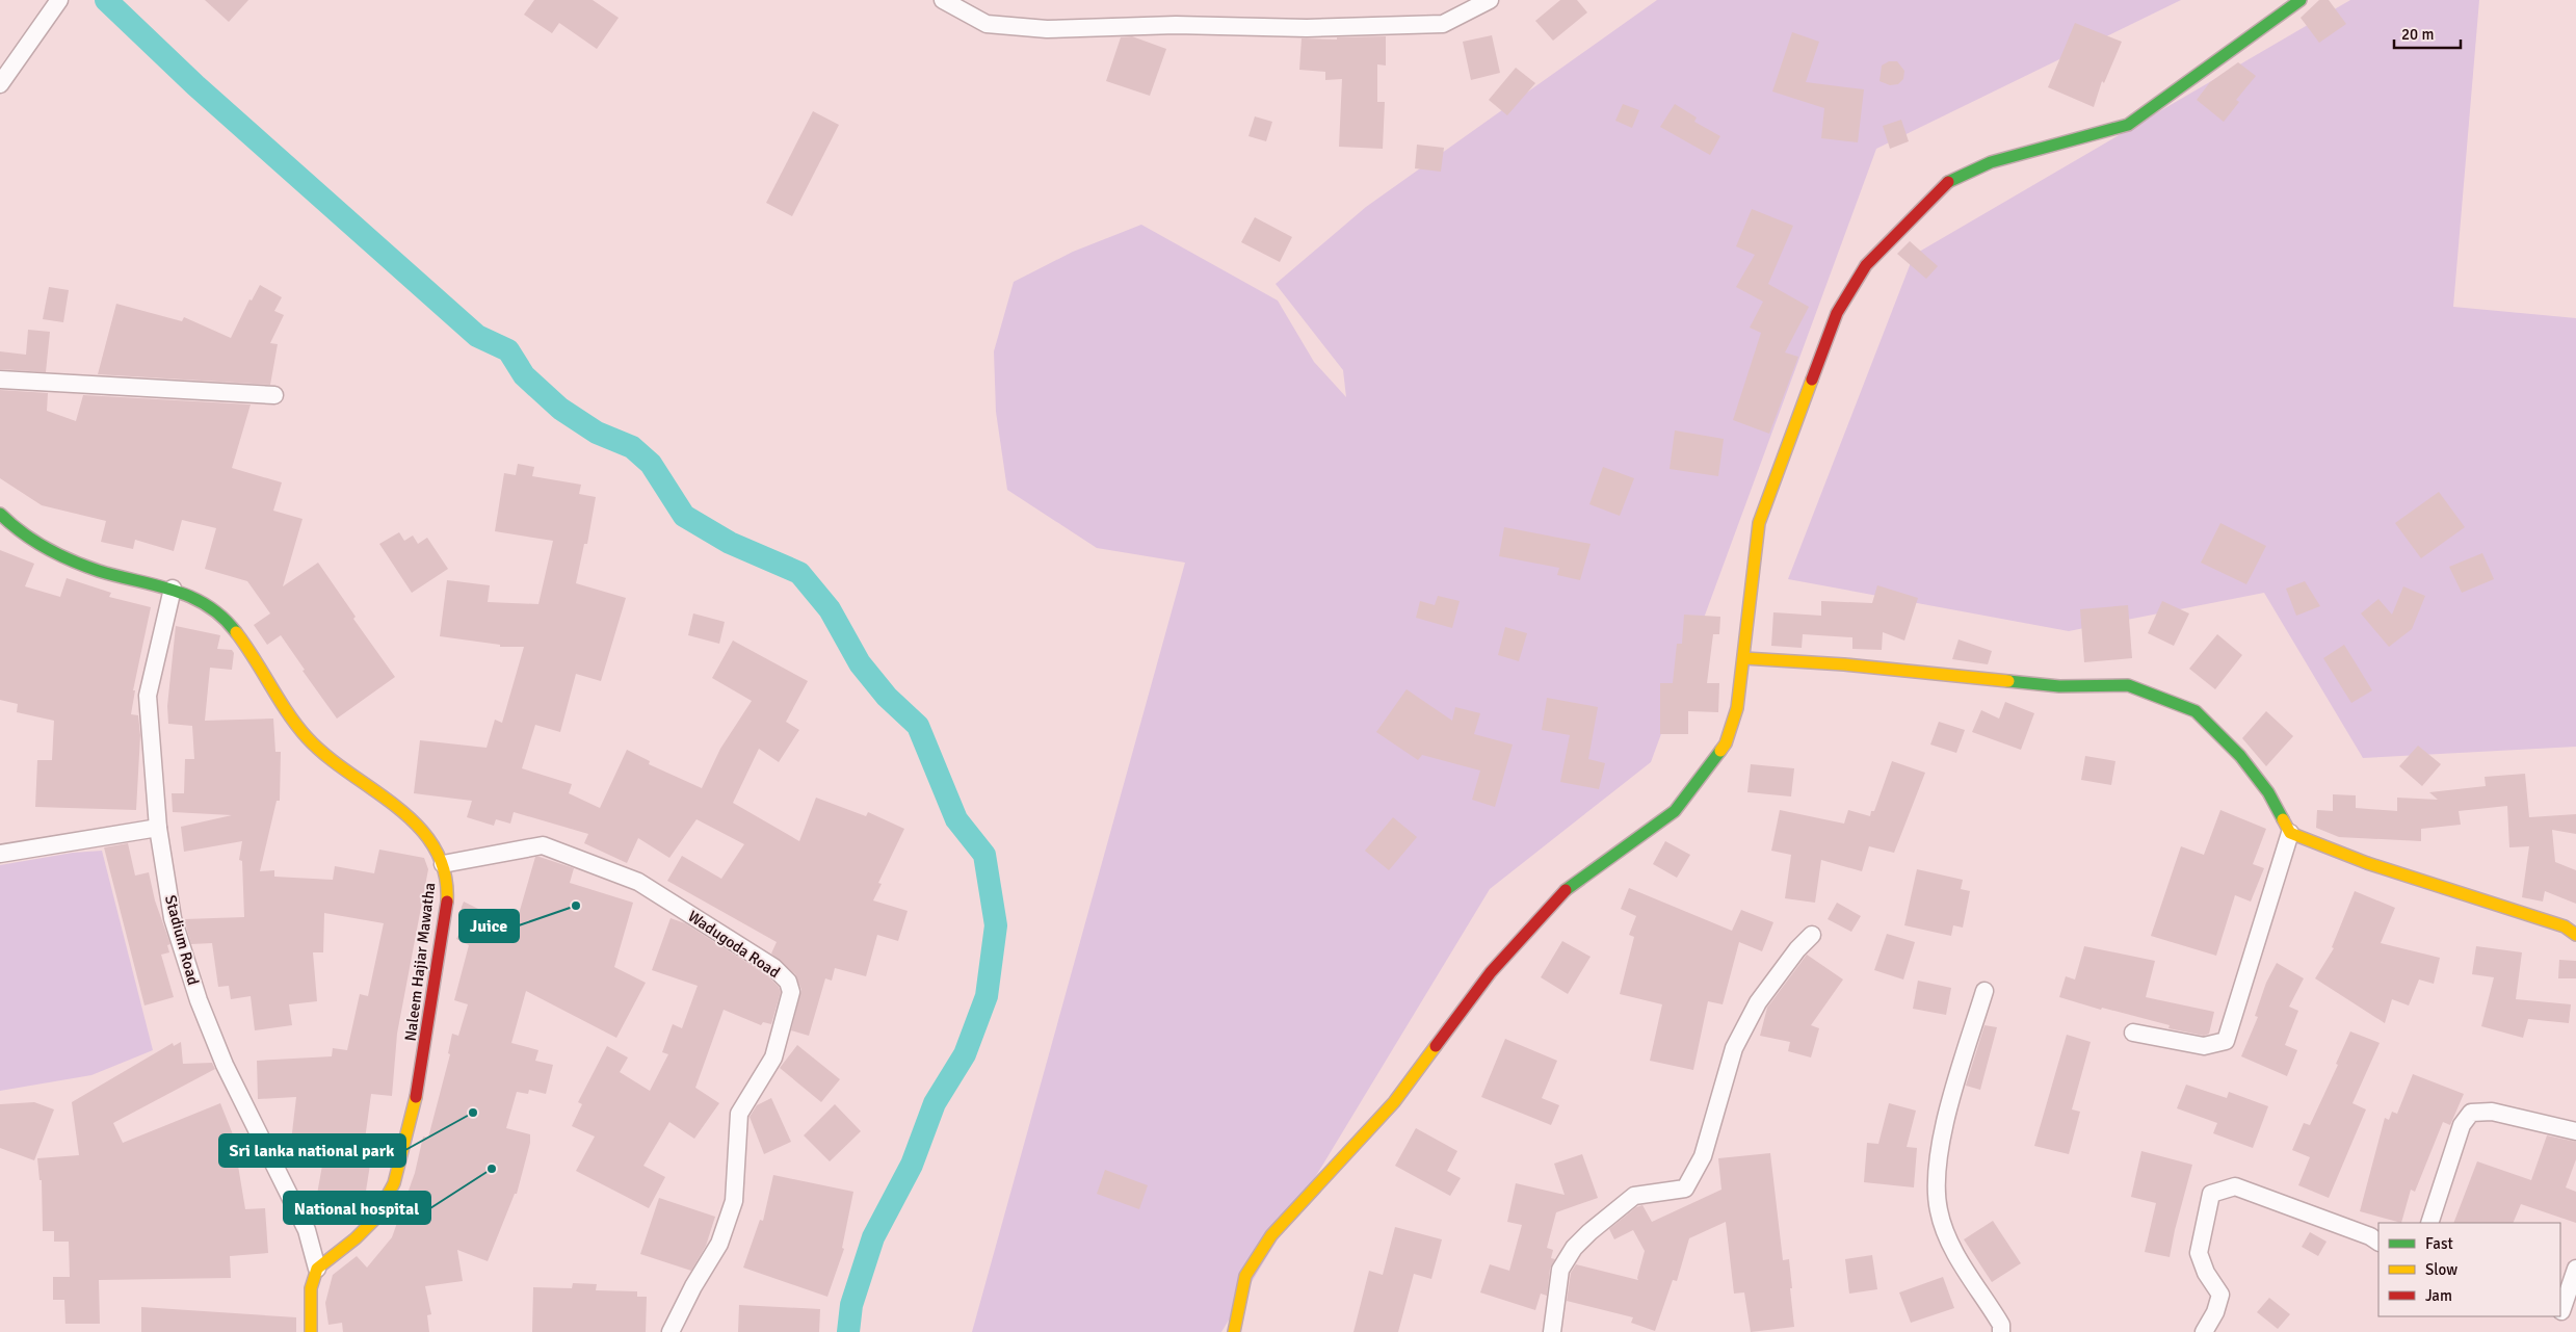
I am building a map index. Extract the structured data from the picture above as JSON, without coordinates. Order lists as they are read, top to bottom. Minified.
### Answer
{"streets":{"street":["Stadium Road","Wadugoda Road","Naleem Hajiar Mawatha"]},"crossings":[["Stadium Road","Naleem Hajiar Mawatha"],["Wadugoda Road","Naleem Hajiar Mawatha"]],"places":["Juice","Sri lanka national park","National hospital"],"legend":["Fast","Slow","Jam"],"scale_bar":"20 m"}
